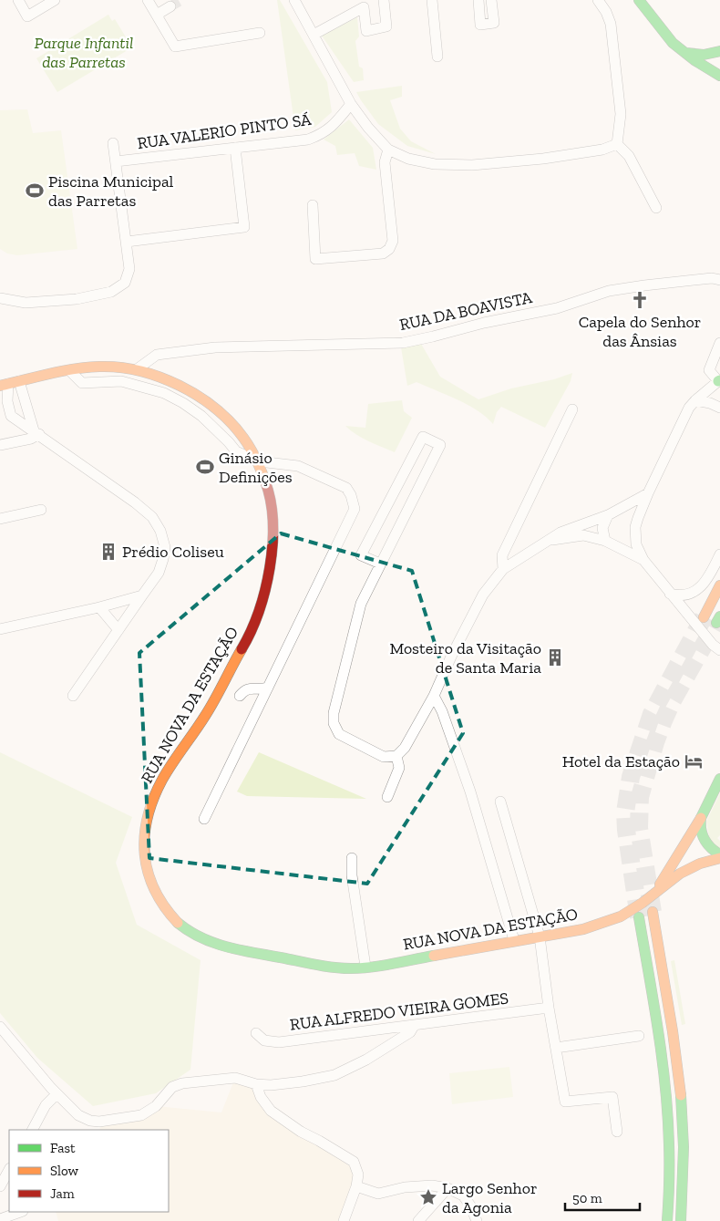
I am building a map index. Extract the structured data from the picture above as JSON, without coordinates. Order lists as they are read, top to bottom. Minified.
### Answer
{"streets":{"main road":["RUA NOVA DA ESTAÇÃO"],"street":["RUA VALERIO PINTO SÁ","RUA DA BOAVISTA","RUA ALFREDO VIEIRA GOMES"]},"crossings":[["RUA DA BOAVISTA","RUA NOVA DA ESTAÇÃO"]],"parks":["Parque Infantil das Parretas"],"places":{"sports":["Piscina Municipal das Parretas","Ginásio Definições"],"church":["Capela do Senhor das Ânsias"],"building":["Prédio Coliseu","Mosteiro da Visitação de Santa Maria"],"hotel":["Hotel da Estação"],"place":["Largo Senhor da Agonia"]},"legend":["Fast","Slow","Jam"],"scale_bar":"50 m"}
